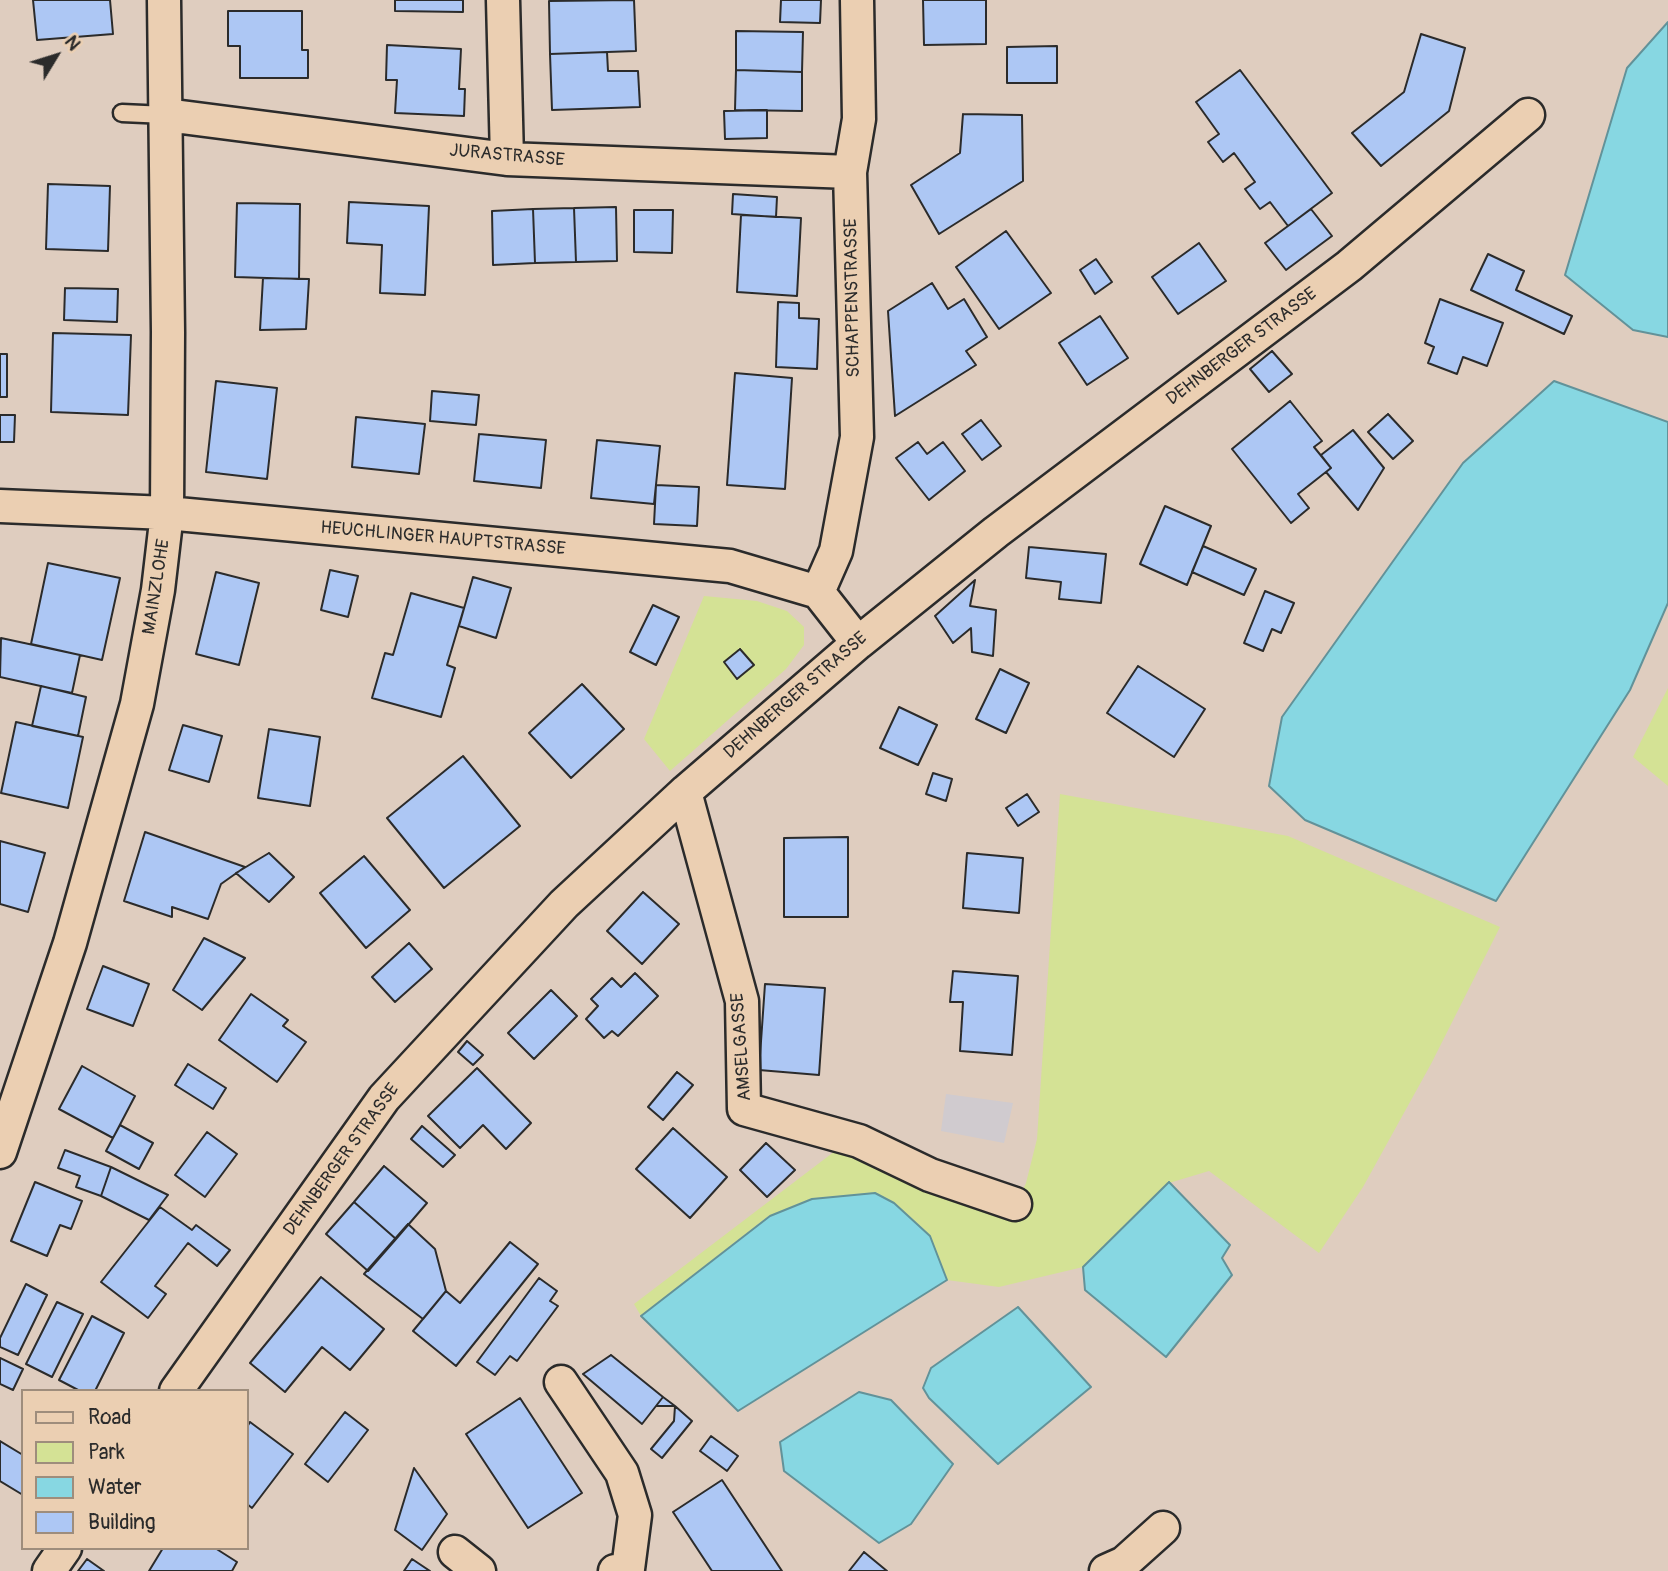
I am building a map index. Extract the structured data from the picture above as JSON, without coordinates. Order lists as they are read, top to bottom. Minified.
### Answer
{"streets":{"street":["JURASTRASSE","SCHAPPENSTRASSE","DEHNBERGER STRASSE","HEUCHLINGER HAUPTSTRASSE","MAINZLOHE","AMSELGASSE"]},"crossings":[["JURASTRASSE","SCHAPPENSTRASSE"],["JURASTRASSE","MAINZLOHE"],["SCHAPPENSTRASSE","HEUCHLINGER HAUPTSTRASSE"],["DEHNBERGER STRASSE","AMSELGASSE"],["HEUCHLINGER HAUPTSTRASSE","MAINZLOHE"]],"legend":["Road","Park","Water","Building"],"north":"top right"}
